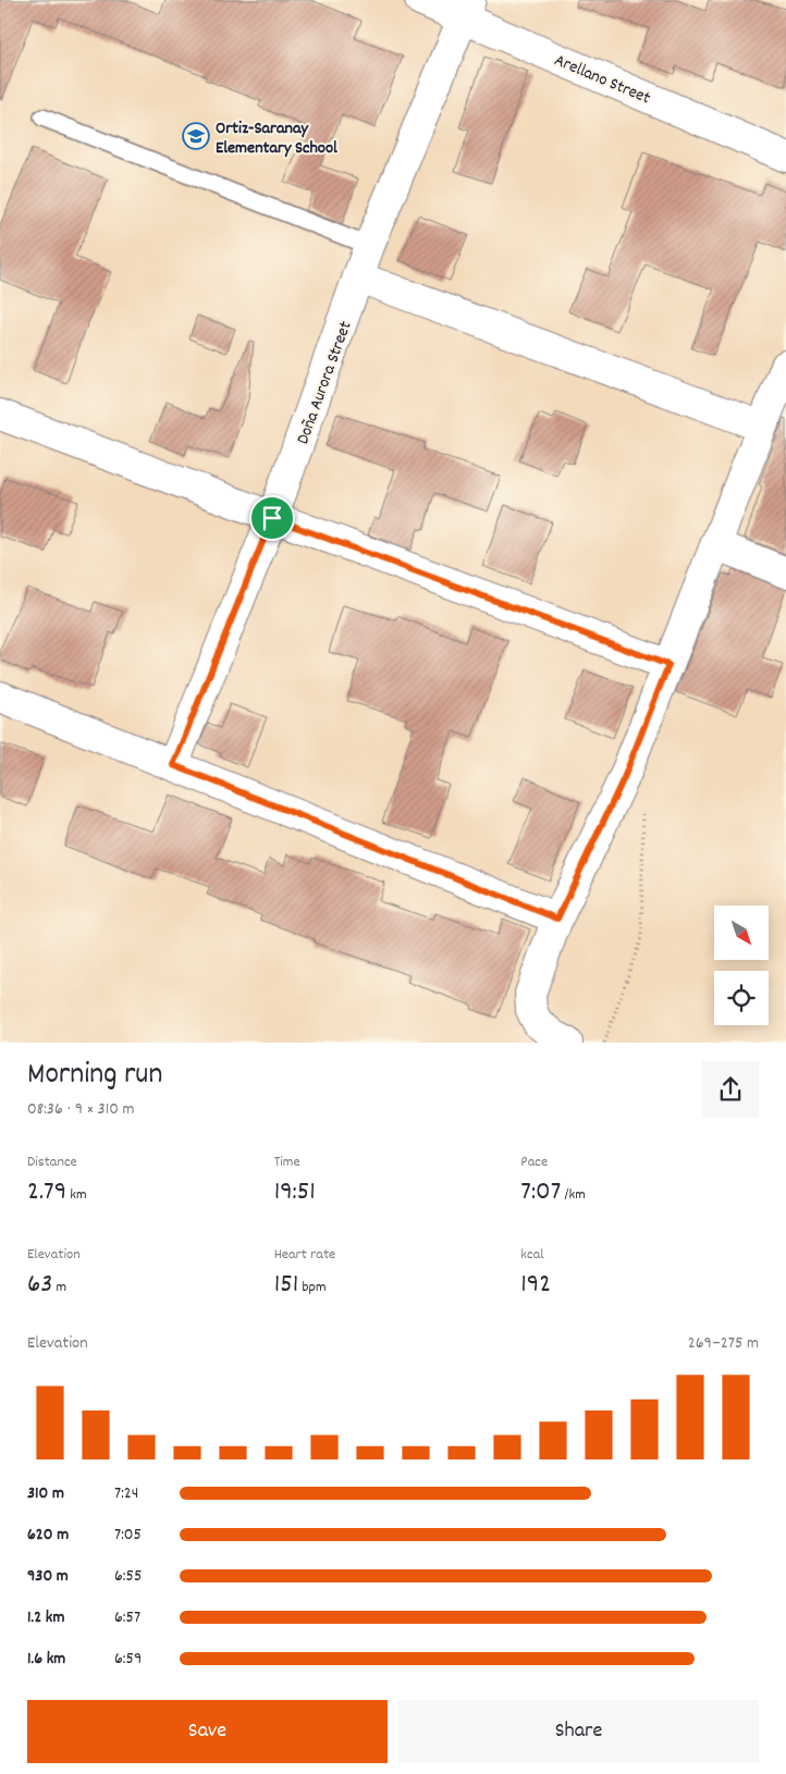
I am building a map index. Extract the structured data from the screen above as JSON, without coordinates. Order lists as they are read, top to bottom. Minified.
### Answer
{"streets":{"street":["Arellano Street","Doña Aurora Street"]},"crossings":[["Arellano Street","Doña Aurora Street"]],"places":{"school or university":["Ortiz-Saranay Elementary School"]},"north":"bottom right","page":{"heading":["Morning run","08:36 · 9 × 310 m"],"stats":[["Distance","2.79 km"],["Time","19:51"],["Pace","7:07 /km"],["Elevation","63 m"],["Heart rate","151 bpm"],["kcal","192"]],"chart":["Elevation","269–275 m"],"list":[{"name":"310 m","note":"7:24"},{"name":"620 m","note":"7:05"},{"name":"930 m","note":"6:55"},{"name":"1.2 km","note":"6:57"},{"name":"1.6 km","note":"6:59"}],"buttons":["Save","Share"]}}
